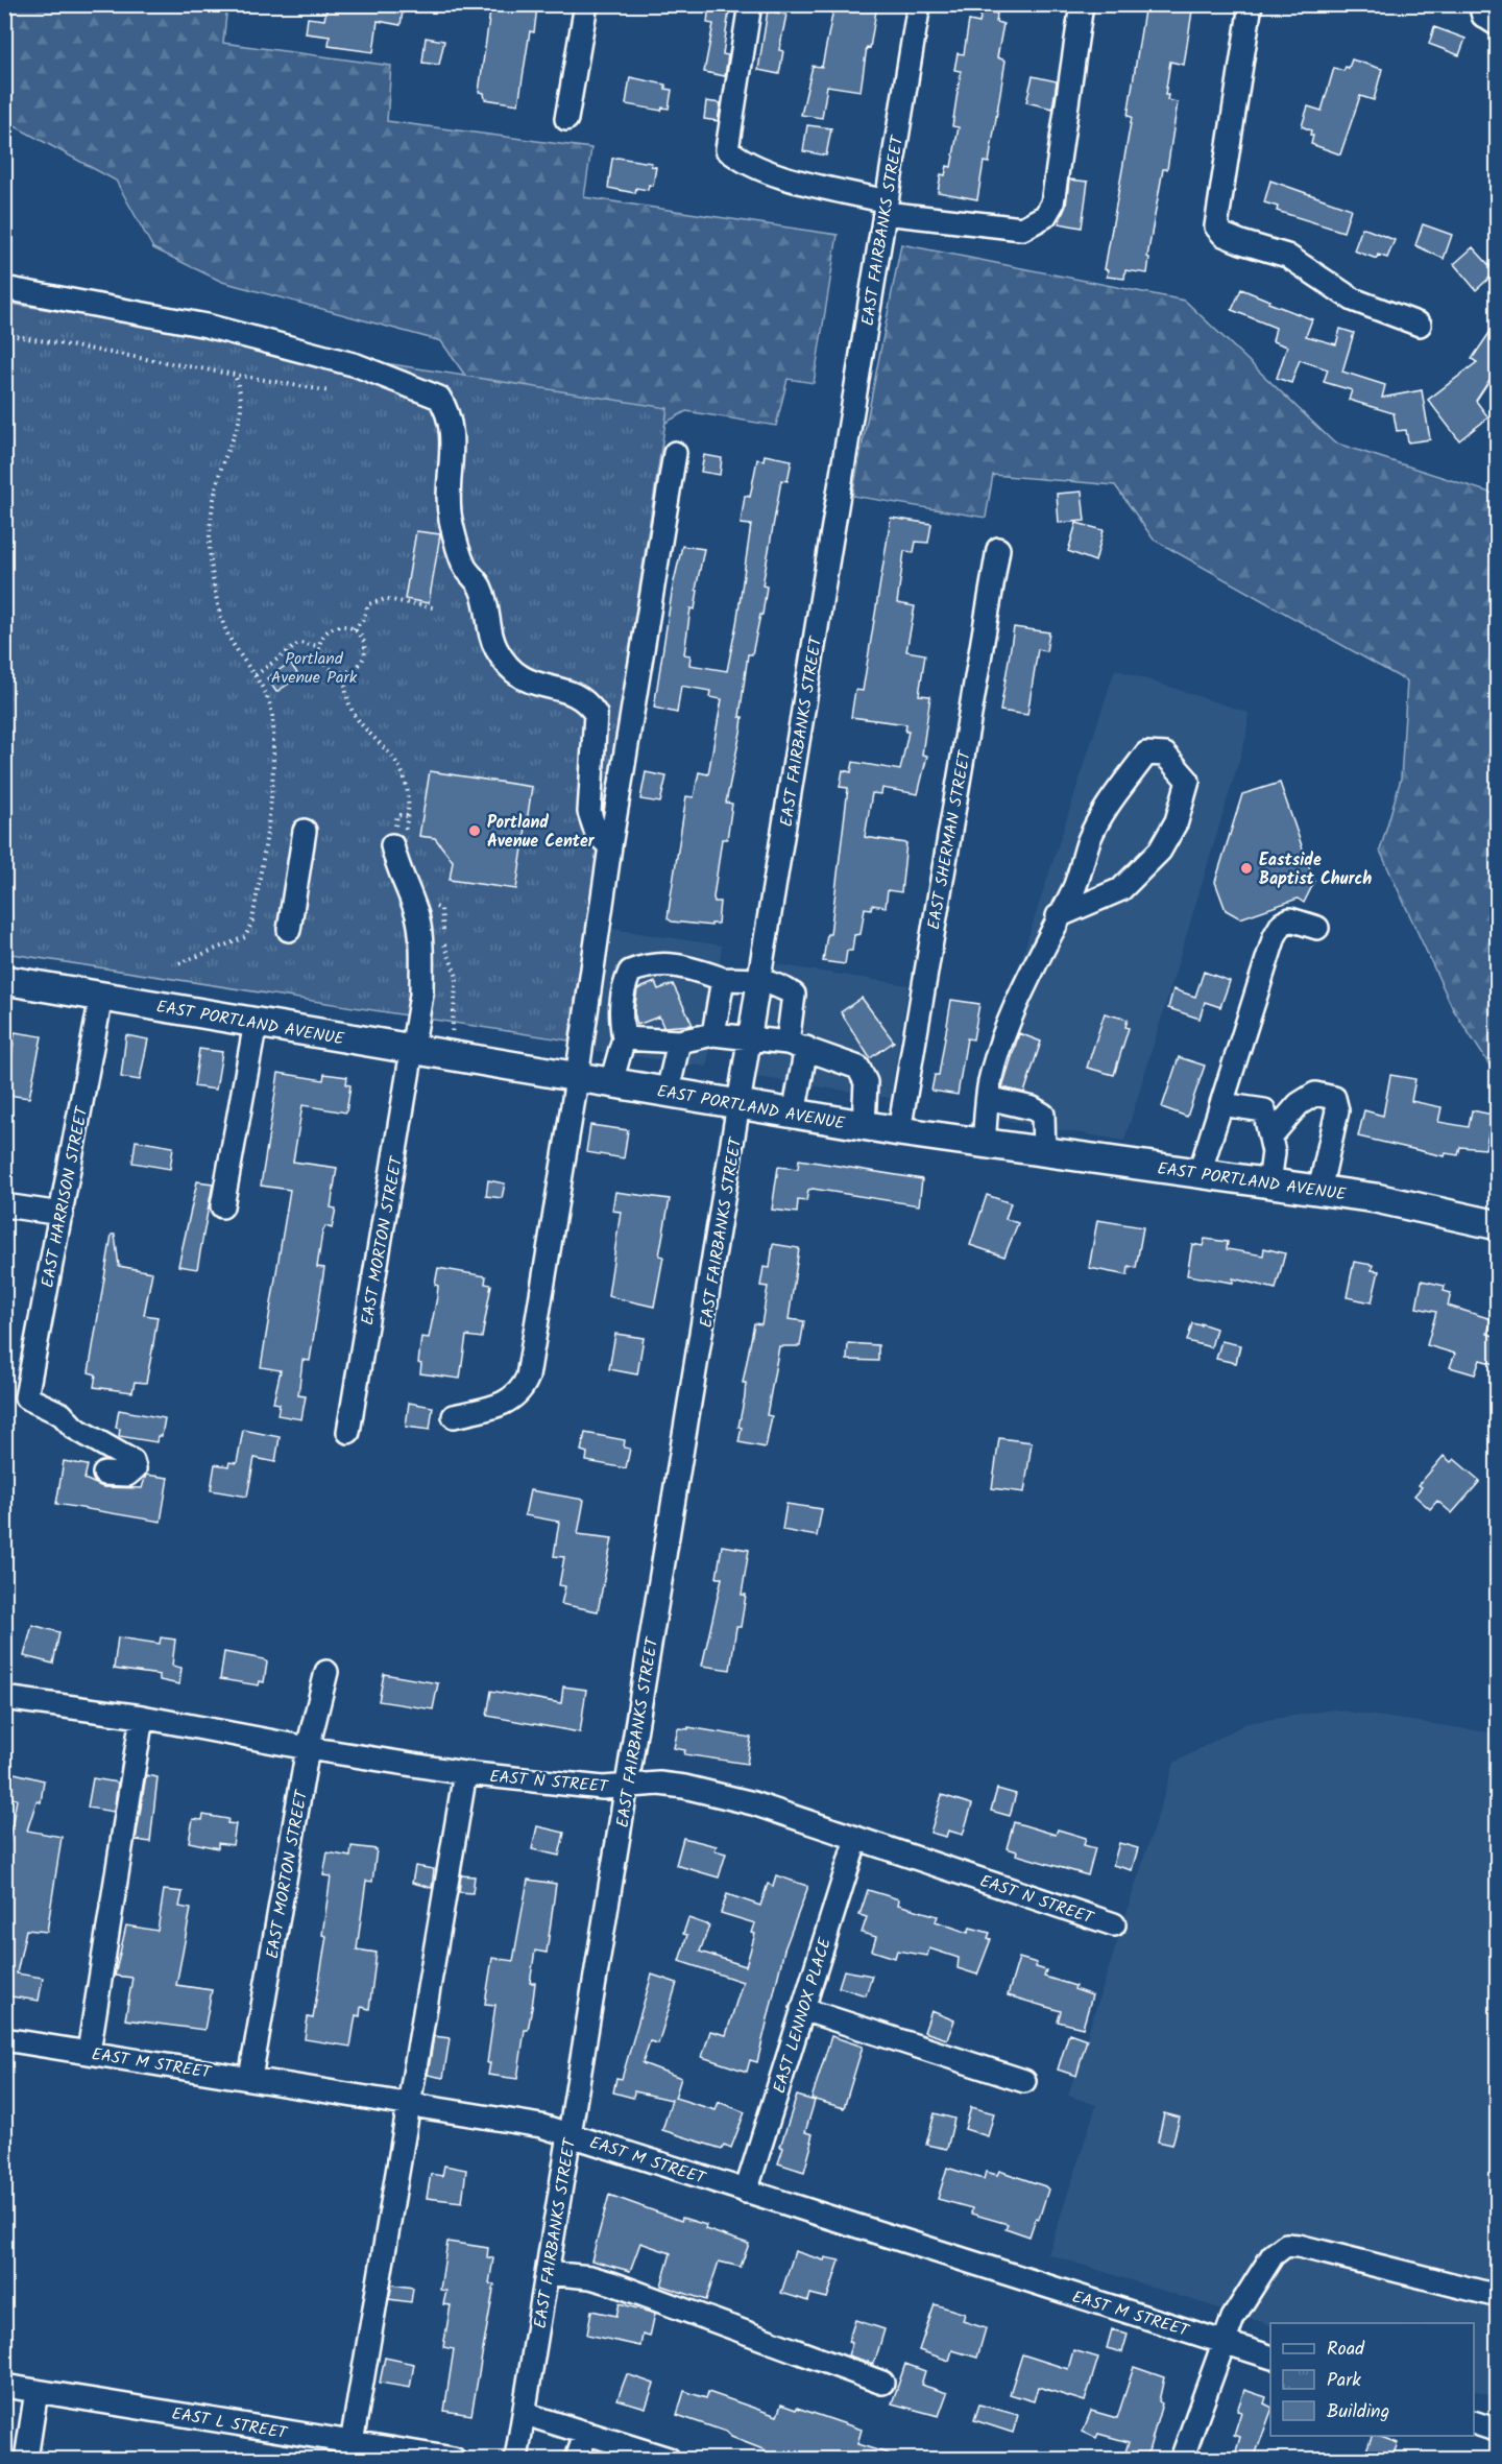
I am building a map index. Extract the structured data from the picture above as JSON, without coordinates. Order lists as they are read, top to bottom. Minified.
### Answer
{"streets":{"main road":["EAST PORTLAND AVENUE"],"street":["EAST FAIRBANKS STREET","EAST SHERMAN STREET","EAST HARRISON STREET","EAST MORTON STREET","EAST N STREET","EAST LENNOX PLACE","EAST M STREET","EAST L STREET"]},"crossings":[["EAST FAIRBANKS STREET","EAST PORTLAND AVENUE"],["EAST FAIRBANKS STREET","EAST N STREET"],["EAST FAIRBANKS STREET","EAST M STREET"],["EAST SHERMAN STREET","EAST PORTLAND AVENUE"],["EAST PORTLAND AVENUE","EAST HARRISON STREET"],["EAST PORTLAND AVENUE","EAST MORTON STREET"],["EAST MORTON STREET","EAST N STREET"],["EAST MORTON STREET","EAST M STREET"],["EAST N STREET","EAST LENNOX PLACE"],["EAST LENNOX PLACE","EAST M STREET"]],"parks":["Portland Avenue Park"],"places":["Portland Avenue Center","Eastside Baptist Church"],"legend":["Road","Park","Building"]}
